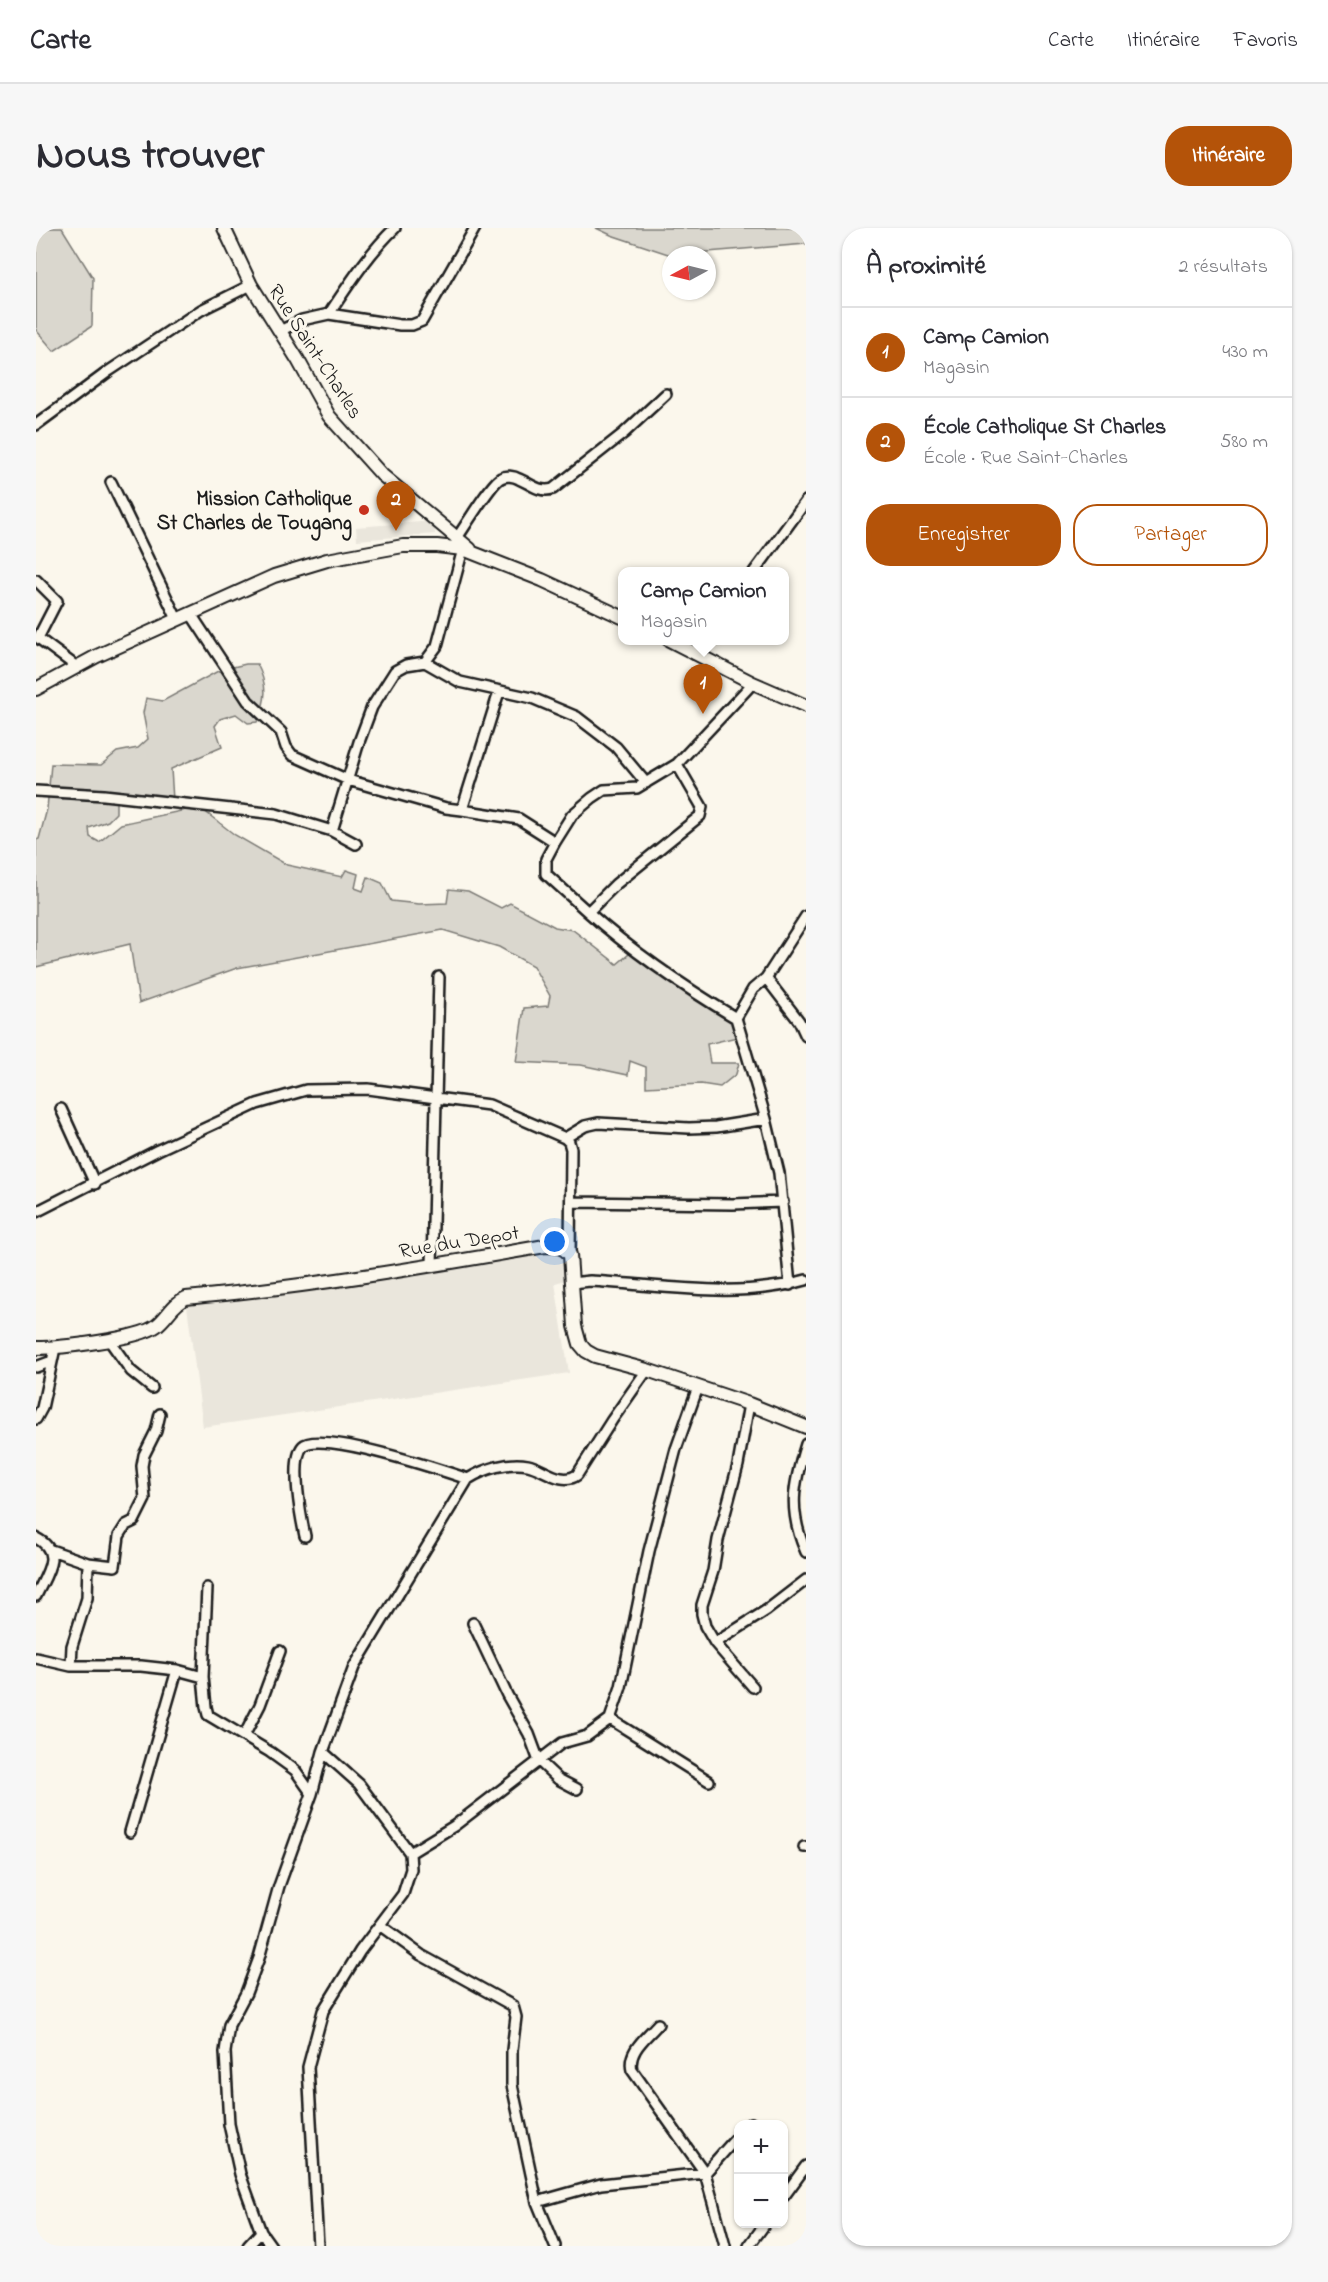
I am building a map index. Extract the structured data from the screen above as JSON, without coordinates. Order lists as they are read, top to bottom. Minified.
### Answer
{"streets":{"street":["Rue Saint-Charles","Rue du Depot"]},"places":["Mission Catholique St Charles de Tougang"],"north":"left","page":{"header":"Carte","nav":["Carte","Itinéraire","Favoris"],"title":"Nous trouver","buttons":["Itinéraire",["Enregistrer","Partager"]],"heading":["À proximité","2 résultats"],"list":[{"mark":"1","name":"Camp Camion","note":"Magasin","value":"430 m"},{"mark":"2","name":"École Catholique St Charles","note":"École · Rue Saint-Charles","value":"580 m"}],"pins":["2","1"],"popup":["Camp Camion","Magasin"],"map_buttons":["+","−"]}}
